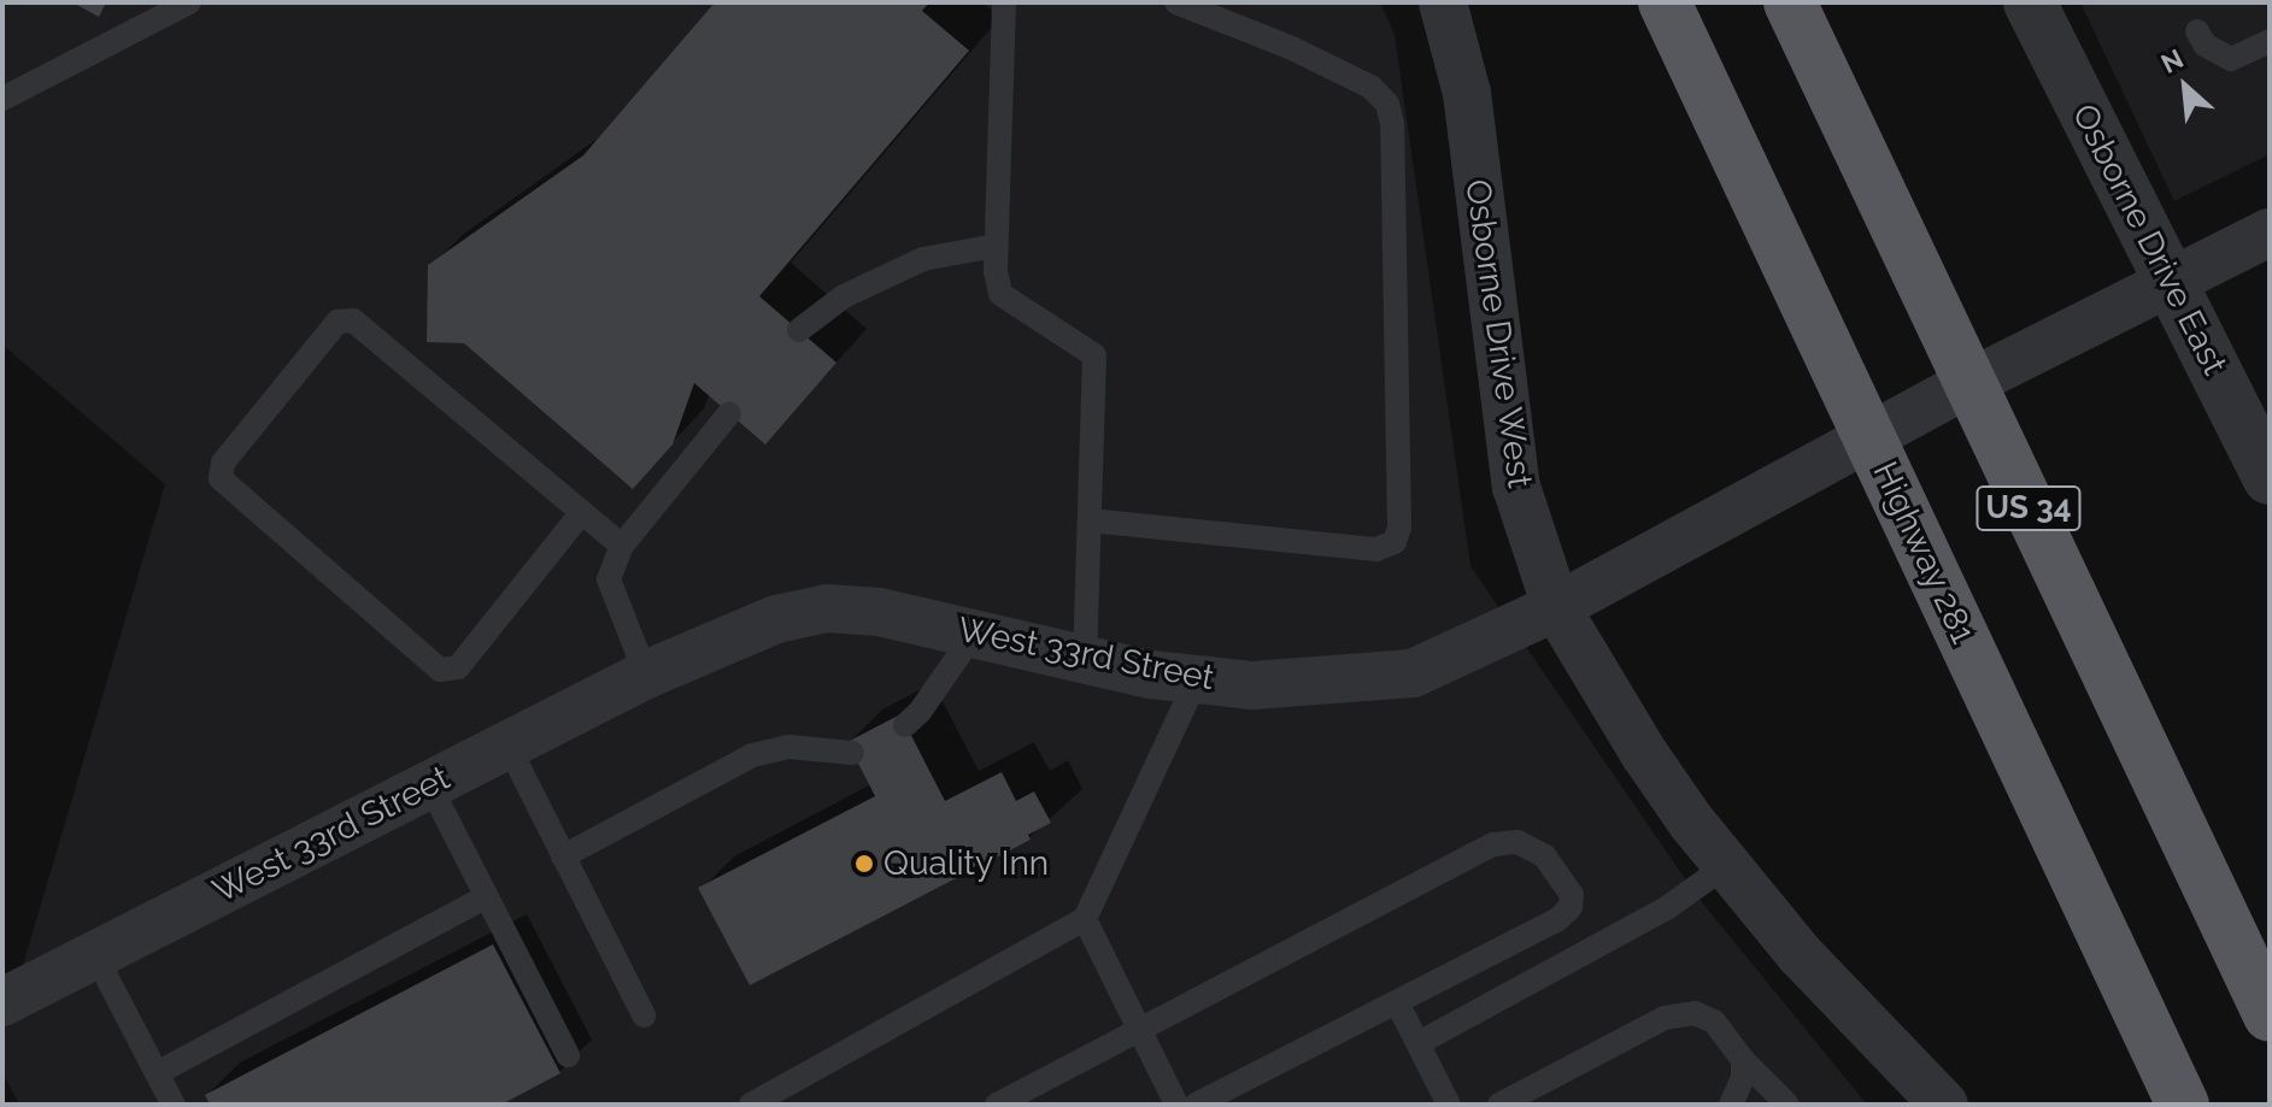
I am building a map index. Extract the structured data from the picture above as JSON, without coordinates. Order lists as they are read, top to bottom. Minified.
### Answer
{"streets":{"highway":["US 34","Highway 281"],"street":["Osborne Drive East","Osborne Drive West","West 33rd Street"]},"crossings":[["Osborne Drive East","West 33rd Street"],["Osborne Drive West","West 33rd Street"],["US 34","West 33rd Street"],["Highway 281","West 33rd Street"]],"places":["Quality Inn"],"north":"top left"}
